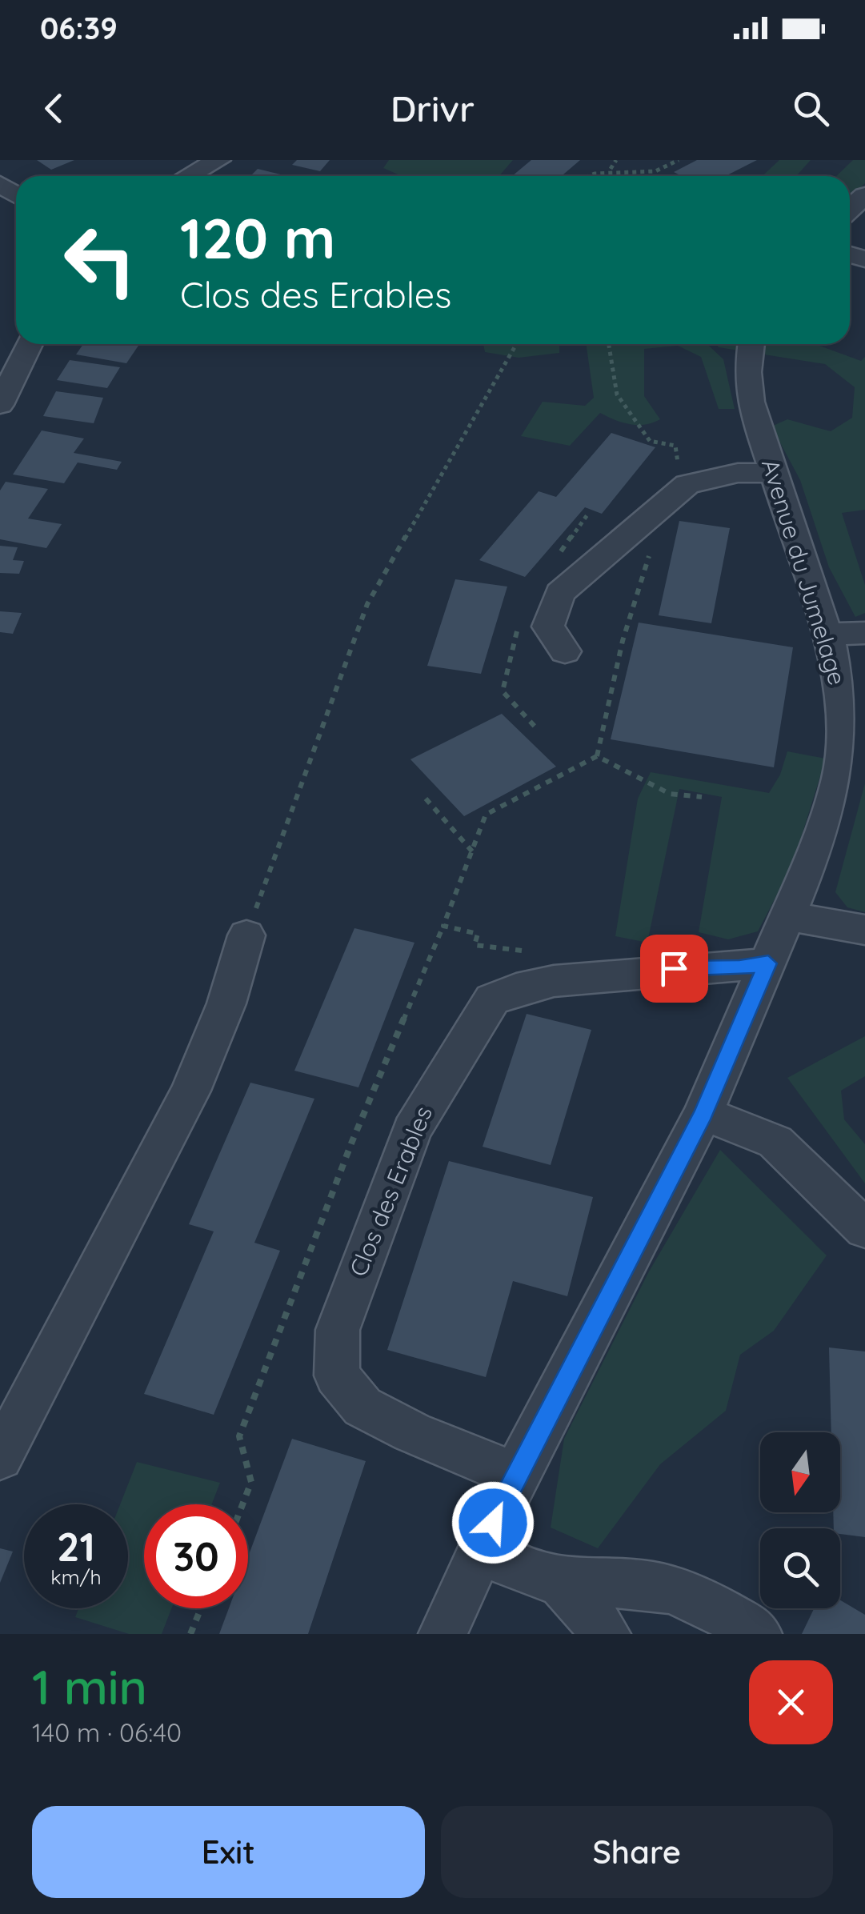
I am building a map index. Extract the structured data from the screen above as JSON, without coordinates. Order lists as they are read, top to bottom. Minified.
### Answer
{"streets":{"street":["Avenue du Jumelage","Clos des Erables"]},"crossings":[["Avenue du Jumelage","Clos des Erables"]],"north":"bottom","page":{"status":"06:39","header":"Drivr","turn":["120 m","Clos des Erables"],"speed":"21 km/h","limit":"30","heading":["1 min","140 m · 06:40"],"buttons":["Exit","Share"]}}
